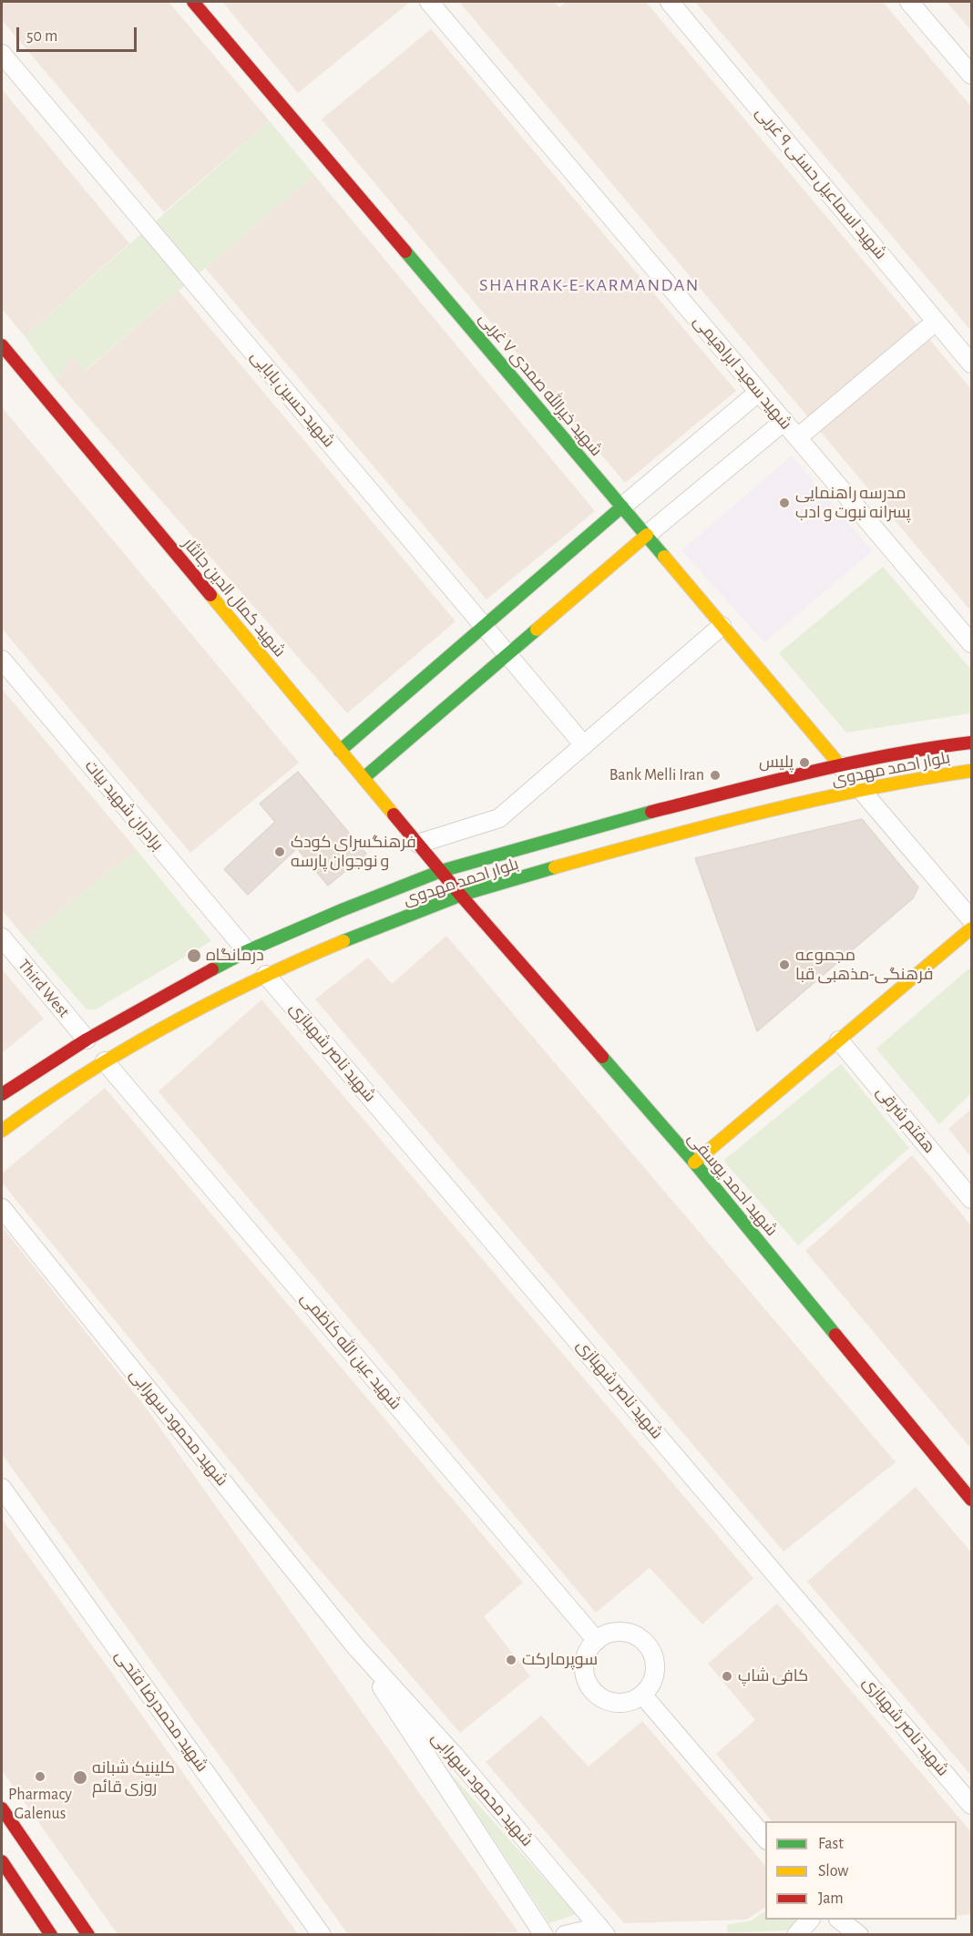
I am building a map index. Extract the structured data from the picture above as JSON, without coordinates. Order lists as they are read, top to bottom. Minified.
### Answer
{"streets":{"street":["شهید اسماعیل حسنی ۹ غربی","شهید سعید ابراهیمی","شهید خیرالله صمدی ۷ غربی","شهید حسین بابایی","شهید کمال الدین جانثار","بلوار احمد مهدوی","برادران شهید بیات","Third West","شهید ناصر شهبازی","هفتم شرقی","شهید احمد یوسفی","شهید عین الله کاظمی","شهید محمود سهرابی","شهید محمدرضا فتحی"]},"crossings":[["شهید خیرالله صمدی ۷ غربی","بلوار احمد مهدوی"],["شهید کمال الدین جانثار","بلوار احمد مهدوی"],["شهید کمال الدین جانثار","شهید احمد یوسفی"],["بلوار احمد مهدوی","برادران شهید بیات"],["بلوار احمد مهدوی","Third West"],["بلوار احمد مهدوی","شهید ناصر شهبازی"],["بلوار احمد مهدوی","شهید احمد یوسفی"],["بلوار احمد مهدوی","شهید عین الله کاظمی"],["Third West","شهید عین الله کاظمی"]],"districts":["SHAHRAK-E-KARMANDAN"],"places":["مدرسه راهنمایی پسرانه نبوت و ادب","پلیس","Bank Melli Iran","فرهنگسرای کودک و نوجوان پارسه","درمانگاه","مجموعه فرهنگی-مذهبی قبا","سوپرمارکت","کافی شاپ","Pharmacy Galenus","کلینیک شبانه روزى قائم"],"legend":["Fast","Slow","Jam"],"scale_bar":"50 m"}
